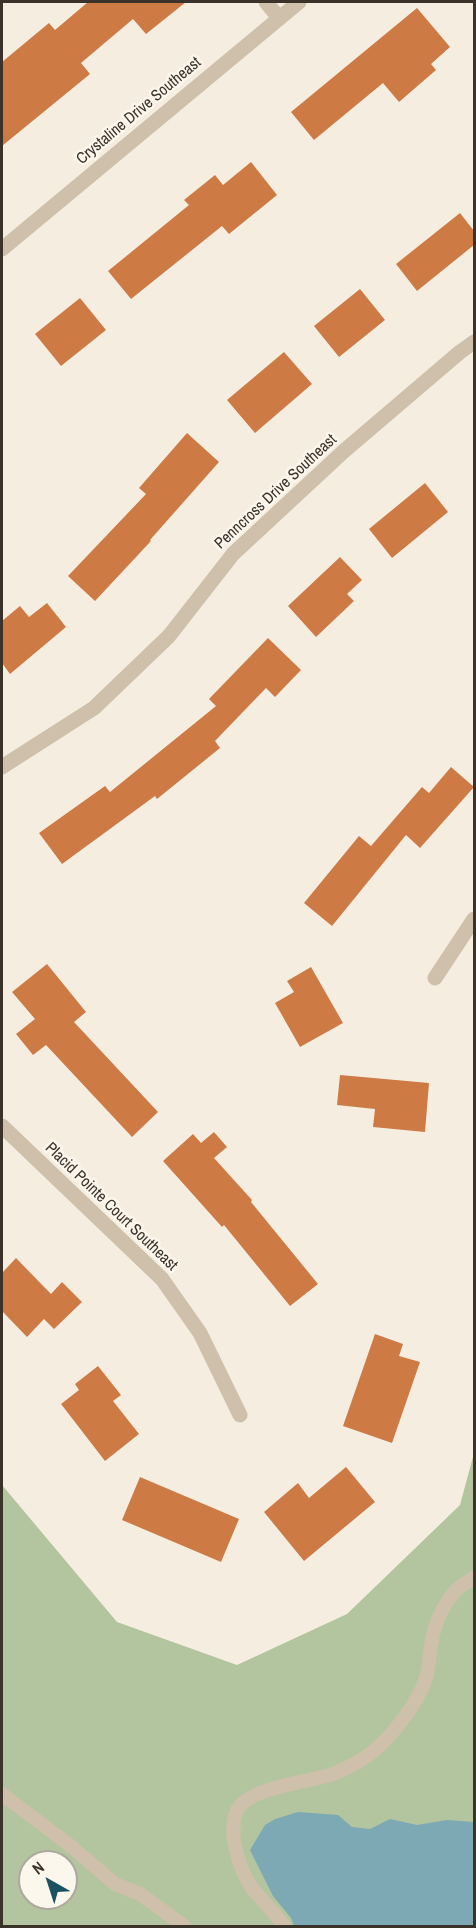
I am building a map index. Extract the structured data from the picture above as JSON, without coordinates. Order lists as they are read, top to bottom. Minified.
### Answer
{"streets":{"street":["Crystaline Drive Southeast","Penncross Drive Southeast","Placid Pointe Court Southeast"]},"north":"top left"}
